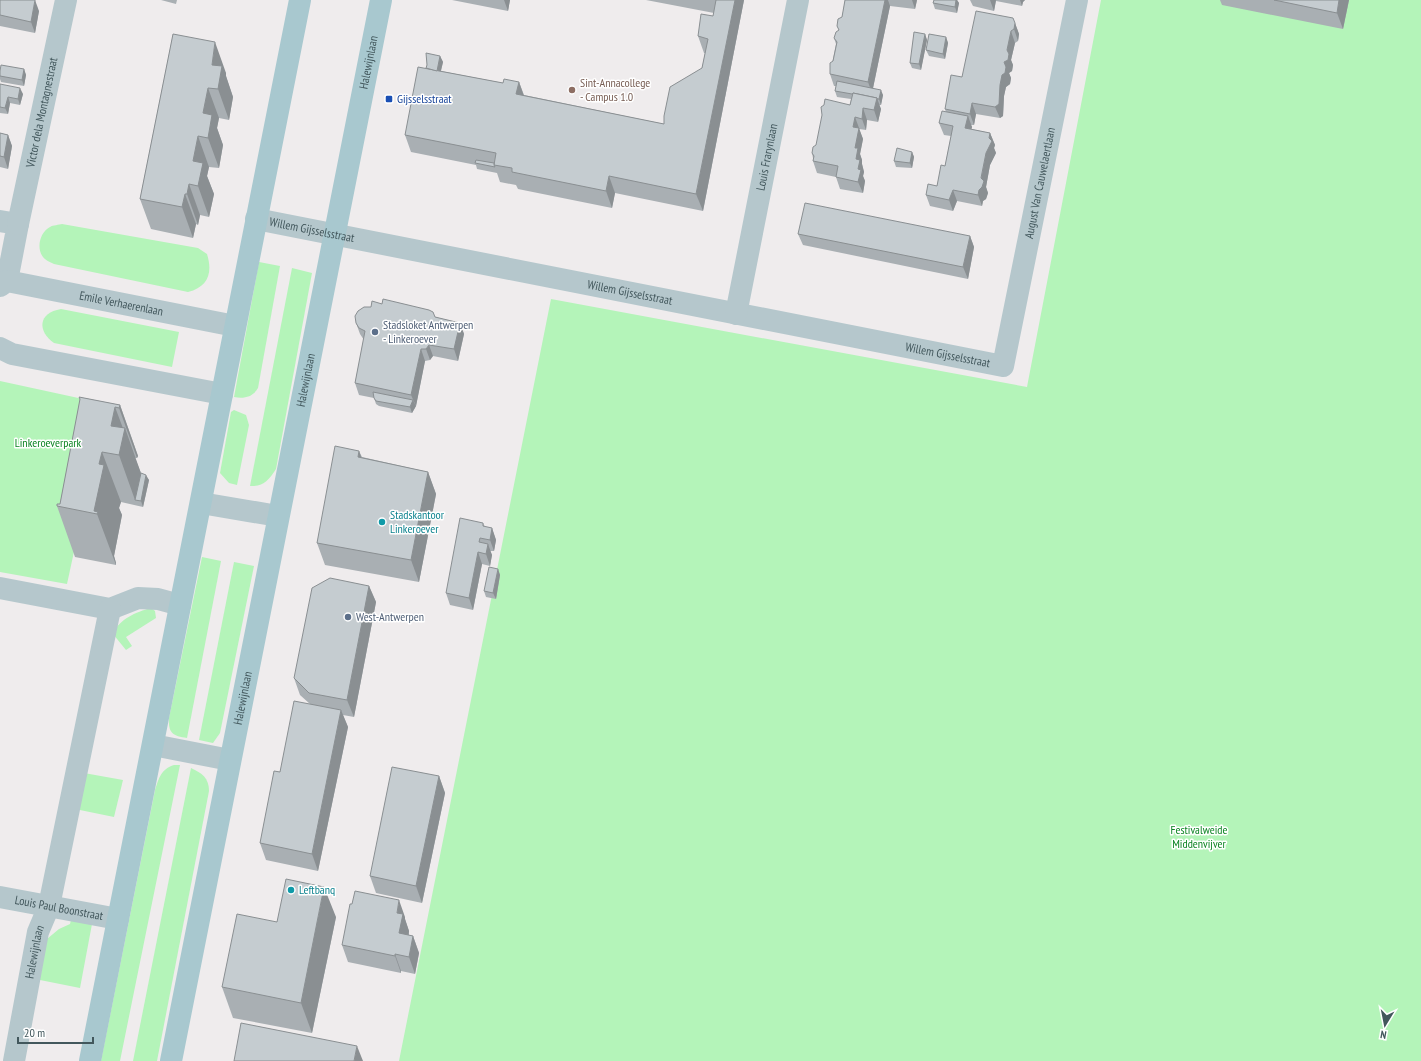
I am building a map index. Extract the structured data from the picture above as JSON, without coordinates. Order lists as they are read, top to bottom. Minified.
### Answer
{"streets":{"main road":["Halewijnlaan"],"street":["Victor dela Montagnestraat","Louis Frarynlaan","August Van Cauwelaertlaan","Willem Gijsselsstraat","Emile Verhaerenlaan","Louis Paul Boonstraat"]},"crossings":[["Halewijnlaan","Willem Gijsselsstraat"],["Halewijnlaan","Louis Paul Boonstraat"],["Victor dela Montagnestraat","Emile Verhaerenlaan"],["Louis Frarynlaan","Willem Gijsselsstraat"],["August Van Cauwelaertlaan","Willem Gijsselsstraat"]],"parks":["Linkeroeverpark","Festivalweide Middenvijver"],"places":{"other":["Sint-Annacollege - Campus 1.0","Stadsloket Antwerpen - Linkeroever","Stadskantoor Linkeroever","West-Antwerpen","Leftbanq"],"transit":["Gijsselsstraat"]},"scale_bar":"20 m","north":"bottom"}
